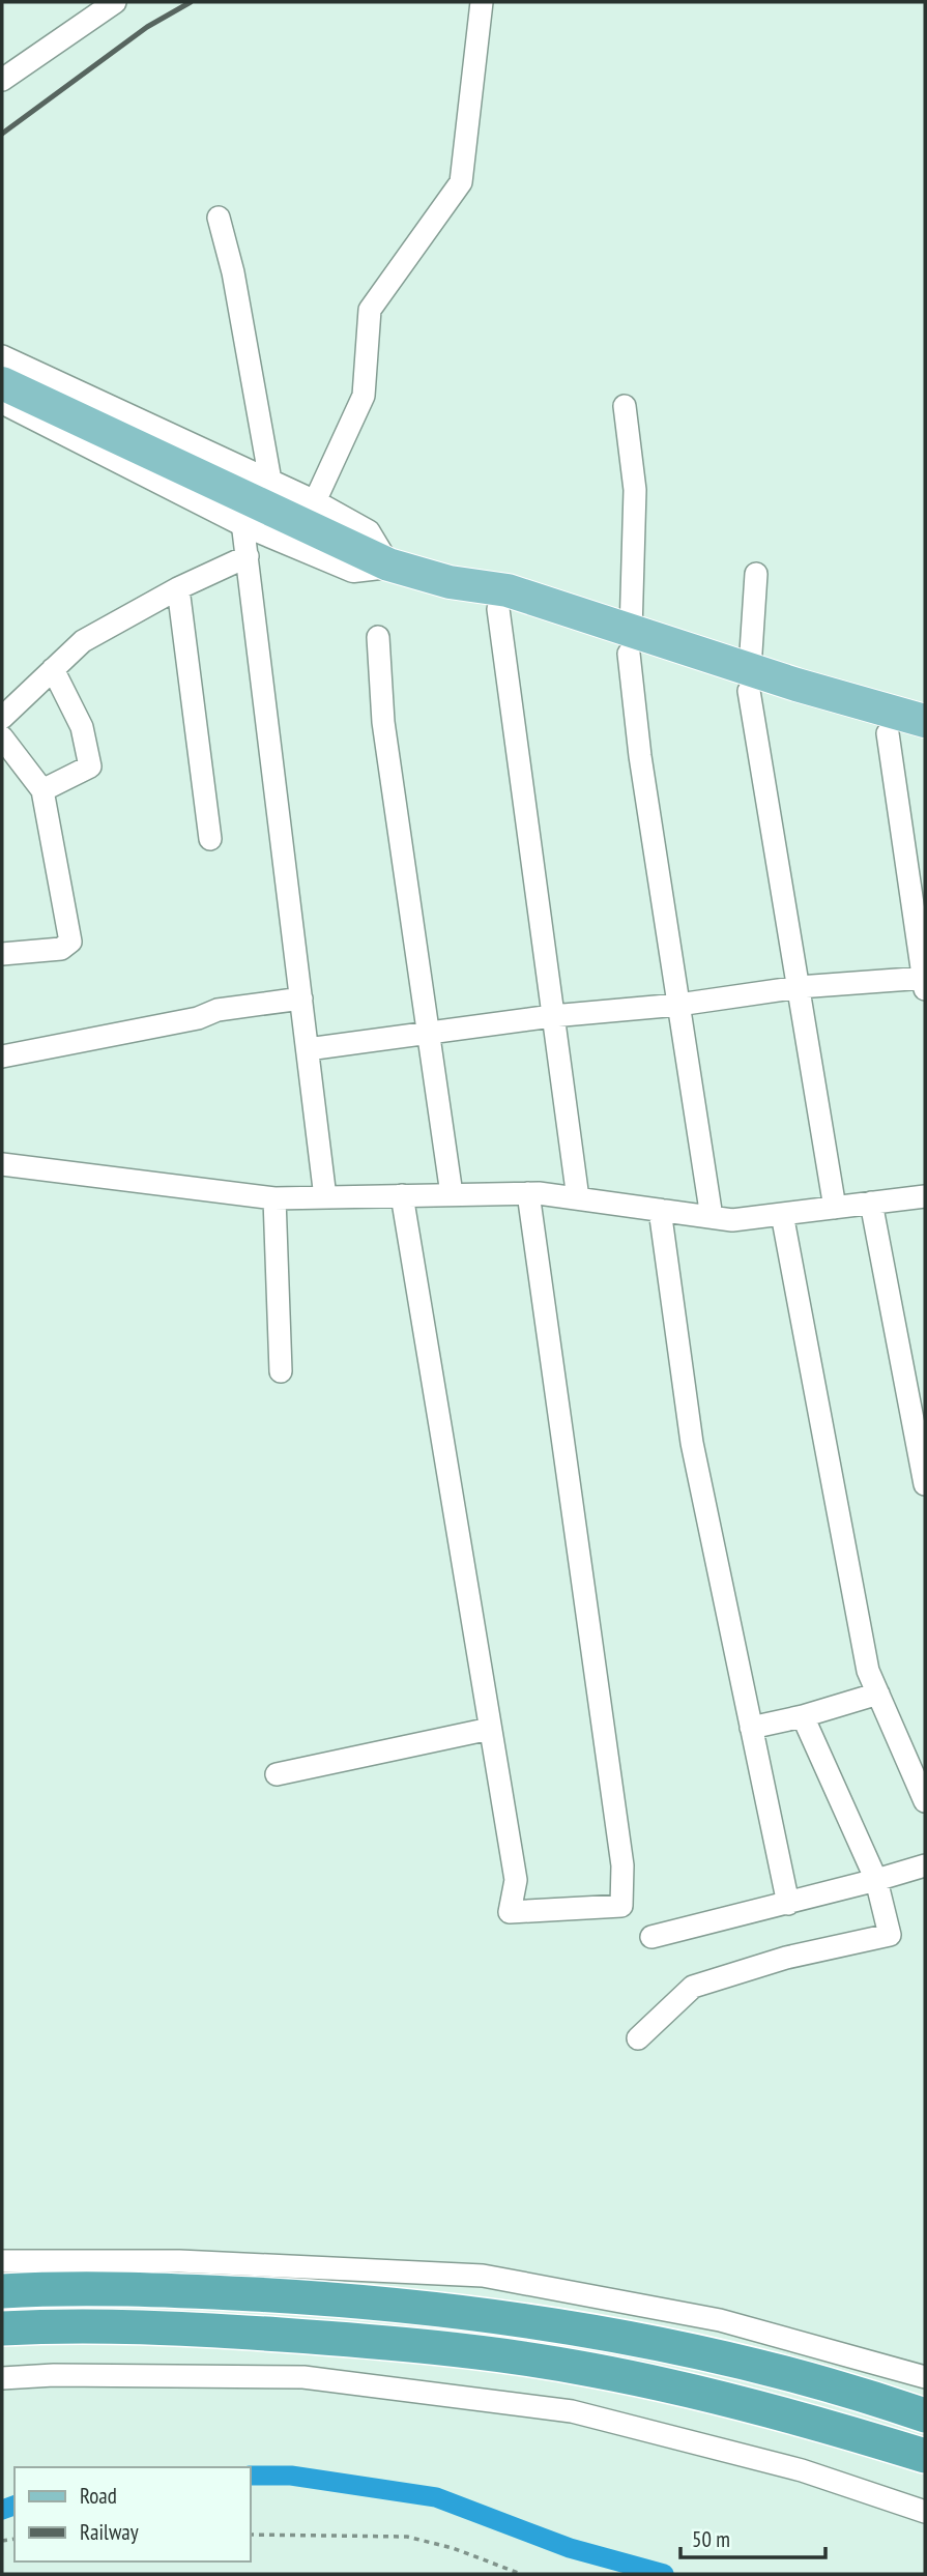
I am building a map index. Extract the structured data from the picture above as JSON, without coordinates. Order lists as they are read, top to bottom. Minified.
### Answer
{"legend":["Road","Railway"],"scale_bar":"50 m"}
